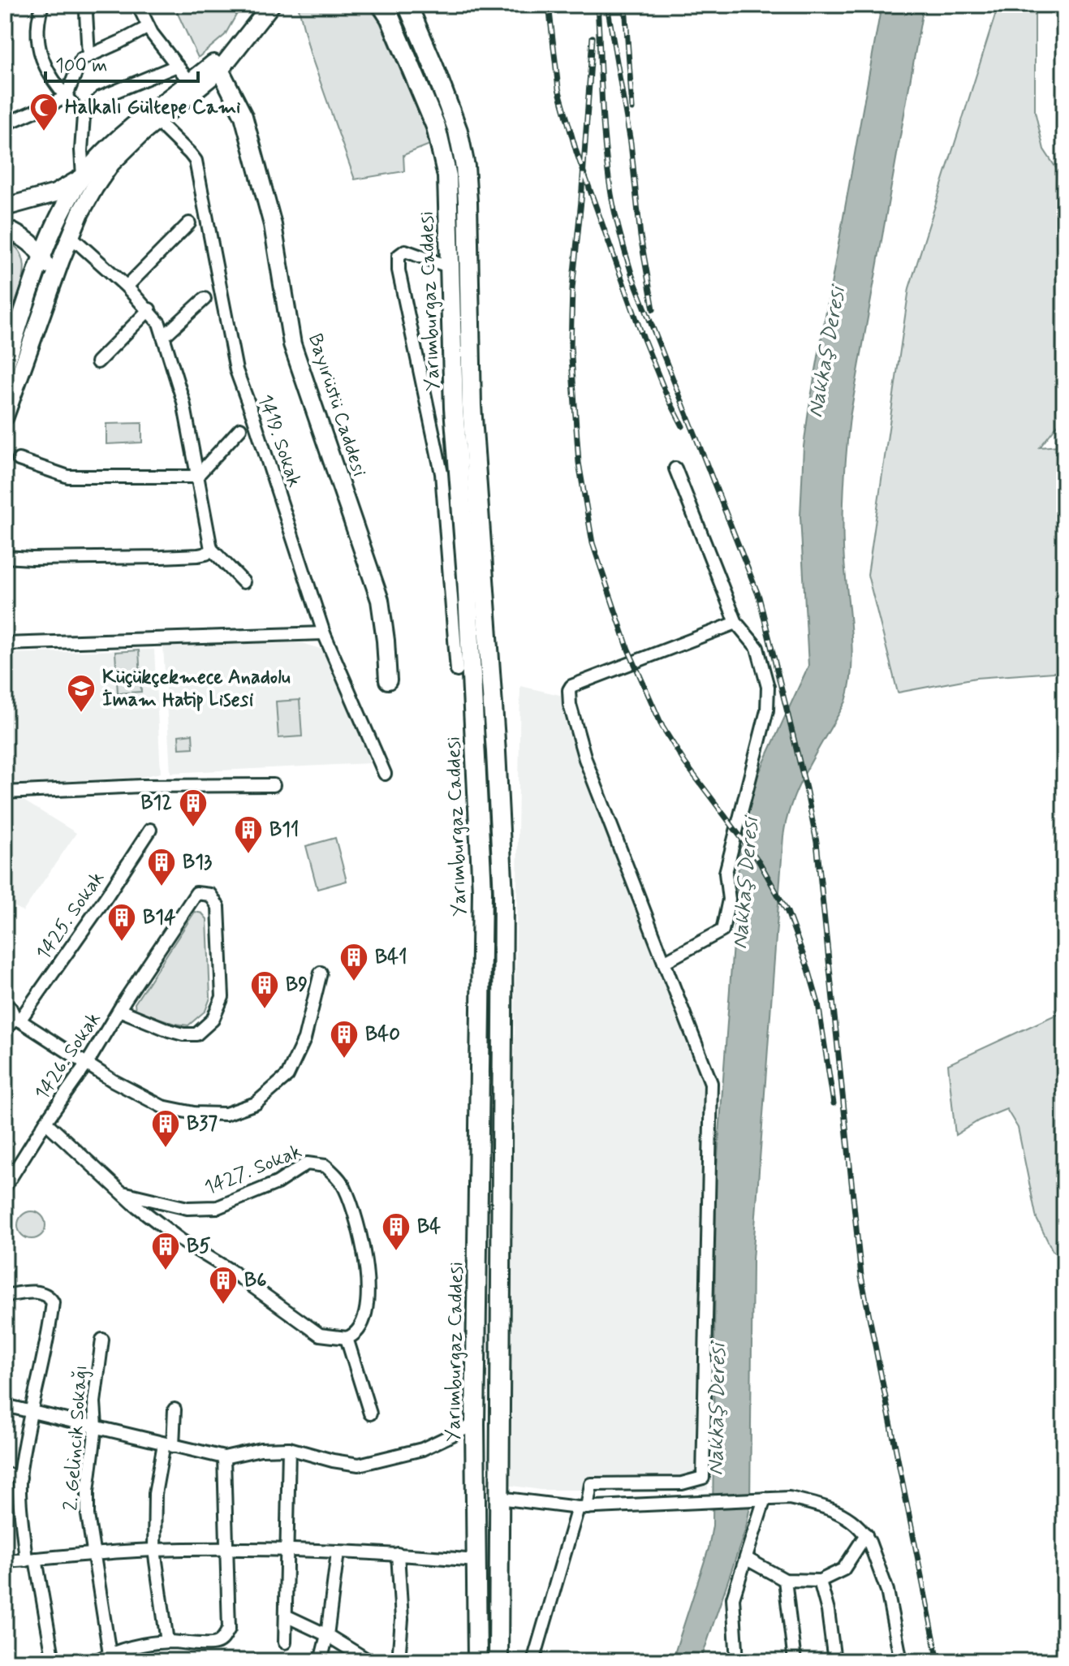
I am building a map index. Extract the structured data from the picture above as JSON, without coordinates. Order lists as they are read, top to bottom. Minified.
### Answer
{"streets":{"main road":["Yarımburgaz Caddesi","Bayırüstü Caddesi"],"street":["1419. Sokak","1425. Sokak","1426. Sokak","1427. Sokak","2. Gelincik Sokağı"]},"crossings":[["1426. Sokak","1427. Sokak"]],"water":["Nakkaş Deresi"],"places":{"mosque":["Halkalı Gültepe Cami"],"school or university":["Küçükçekmece Anadolu İmam Hatip Lisesi"],"building":["B12","B11","B13","B14","B41","B9","B40","B37","B4","B5","B6"]},"scale_bar":"100 m"}
